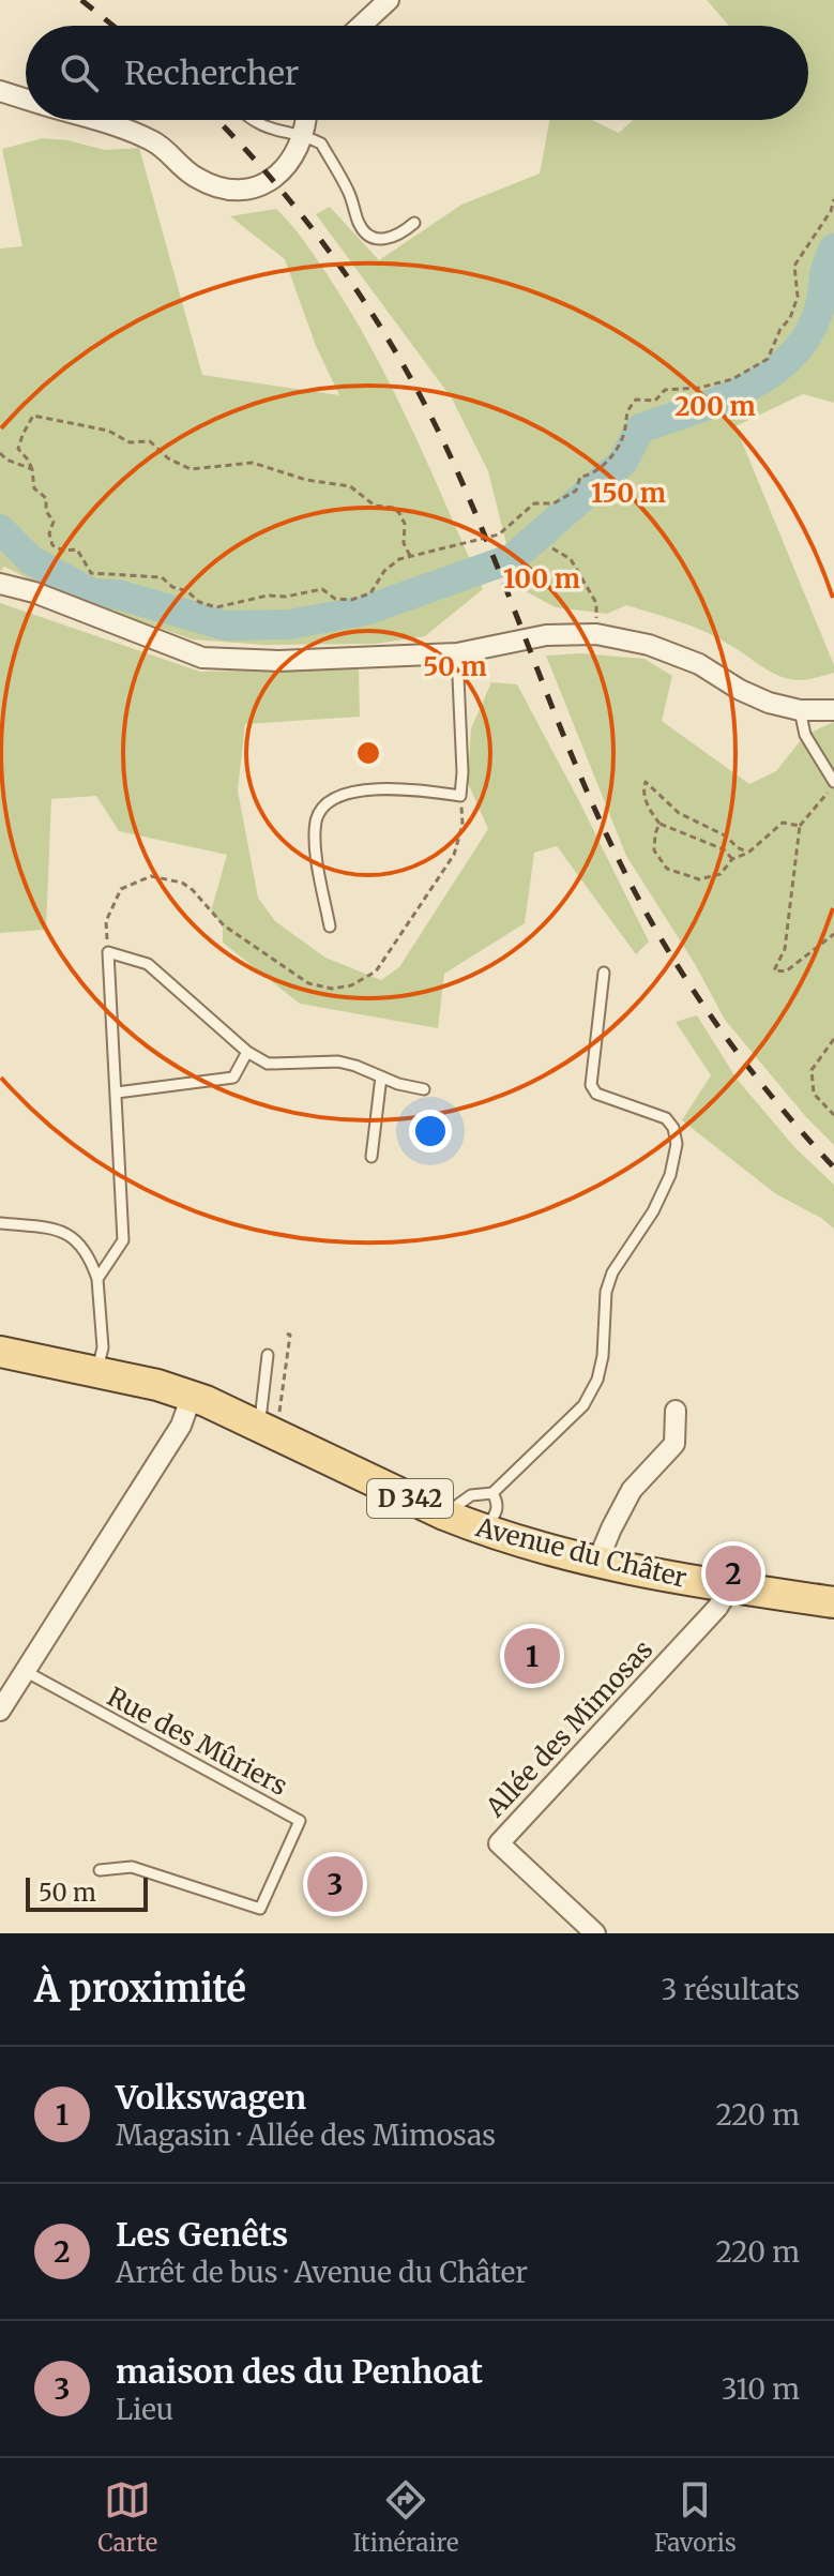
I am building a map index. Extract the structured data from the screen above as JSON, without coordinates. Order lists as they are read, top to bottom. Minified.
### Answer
{"streets":{"main road":["D 342","Avenue du Châter"],"street":["Allée des Mimosas"],"lane":["Rue des Mûriers"]},"crossings":[["Avenue du Châter","Allée des Mimosas"]],"scale_bar":"50 m","page":{"search":"Rechercher","pins":["2","1","3"],"scale":"50 m","heading":["À proximité","3 résultats"],"list":[{"mark":"1","name":"Volkswagen","note":"Magasin · Allée des Mimosas","value":"220 m"},{"mark":"2","name":"Les Genêts","note":"Arrêt de bus · Avenue du Châter","value":"220 m"},{"mark":"3","name":"maison des du Penhoat","note":"Lieu","value":"310 m"}],"nav":["Carte","Itinéraire","Favoris"]},"rings":["200 m","150 m","100 m","50 m"]}
